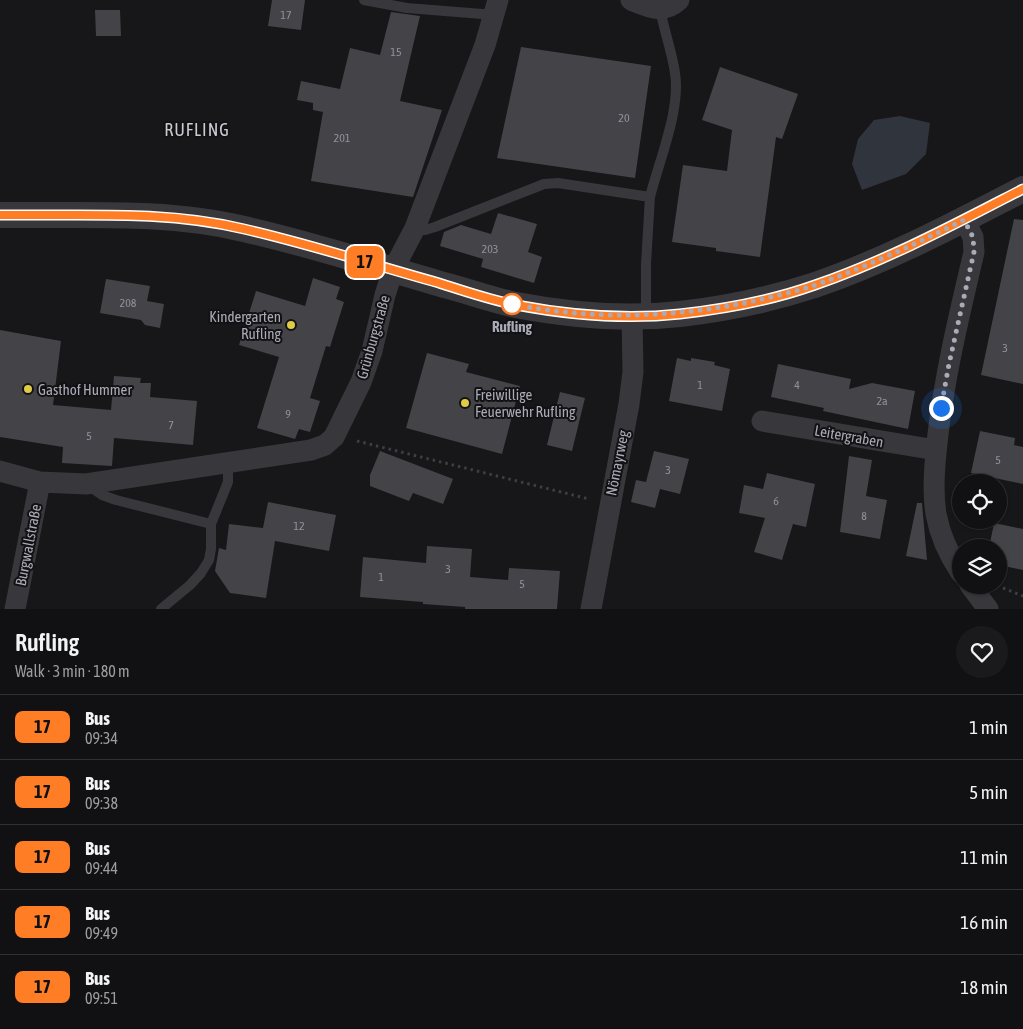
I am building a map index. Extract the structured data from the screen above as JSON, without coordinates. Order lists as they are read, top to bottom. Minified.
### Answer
{"streets":{"street":["Grünburgstraße","Leitergraben","Nömayrweg","Burgwallstraße"]},"districts":["RUFLING"],"places":["Rufling","Kindergarten Rufling","Gasthof Hummer","Freiwillige Feuerwehr Rufling"],"lines":["bus line 17"],"house_numbers":["17","15","20","201","203","208","3","1","4","2a","9","7","5","5","3","6","8","12","3","1","5"],"page":{"on_map":"17","heading":["Rufling","Walk · 3 min · 180 m"],"list":[{"mark":"17","name":"Bus","note":"09:34","value":"1 min"},{"mark":"17","name":"Bus","note":"09:38","value":"5 min"},{"mark":"17","name":"Bus","note":"09:44","value":"11 min"},{"mark":"17","name":"Bus","note":"09:49","value":"16 min"},{"mark":"17","name":"Bus","note":"09:51","value":"18 min"}]}}
